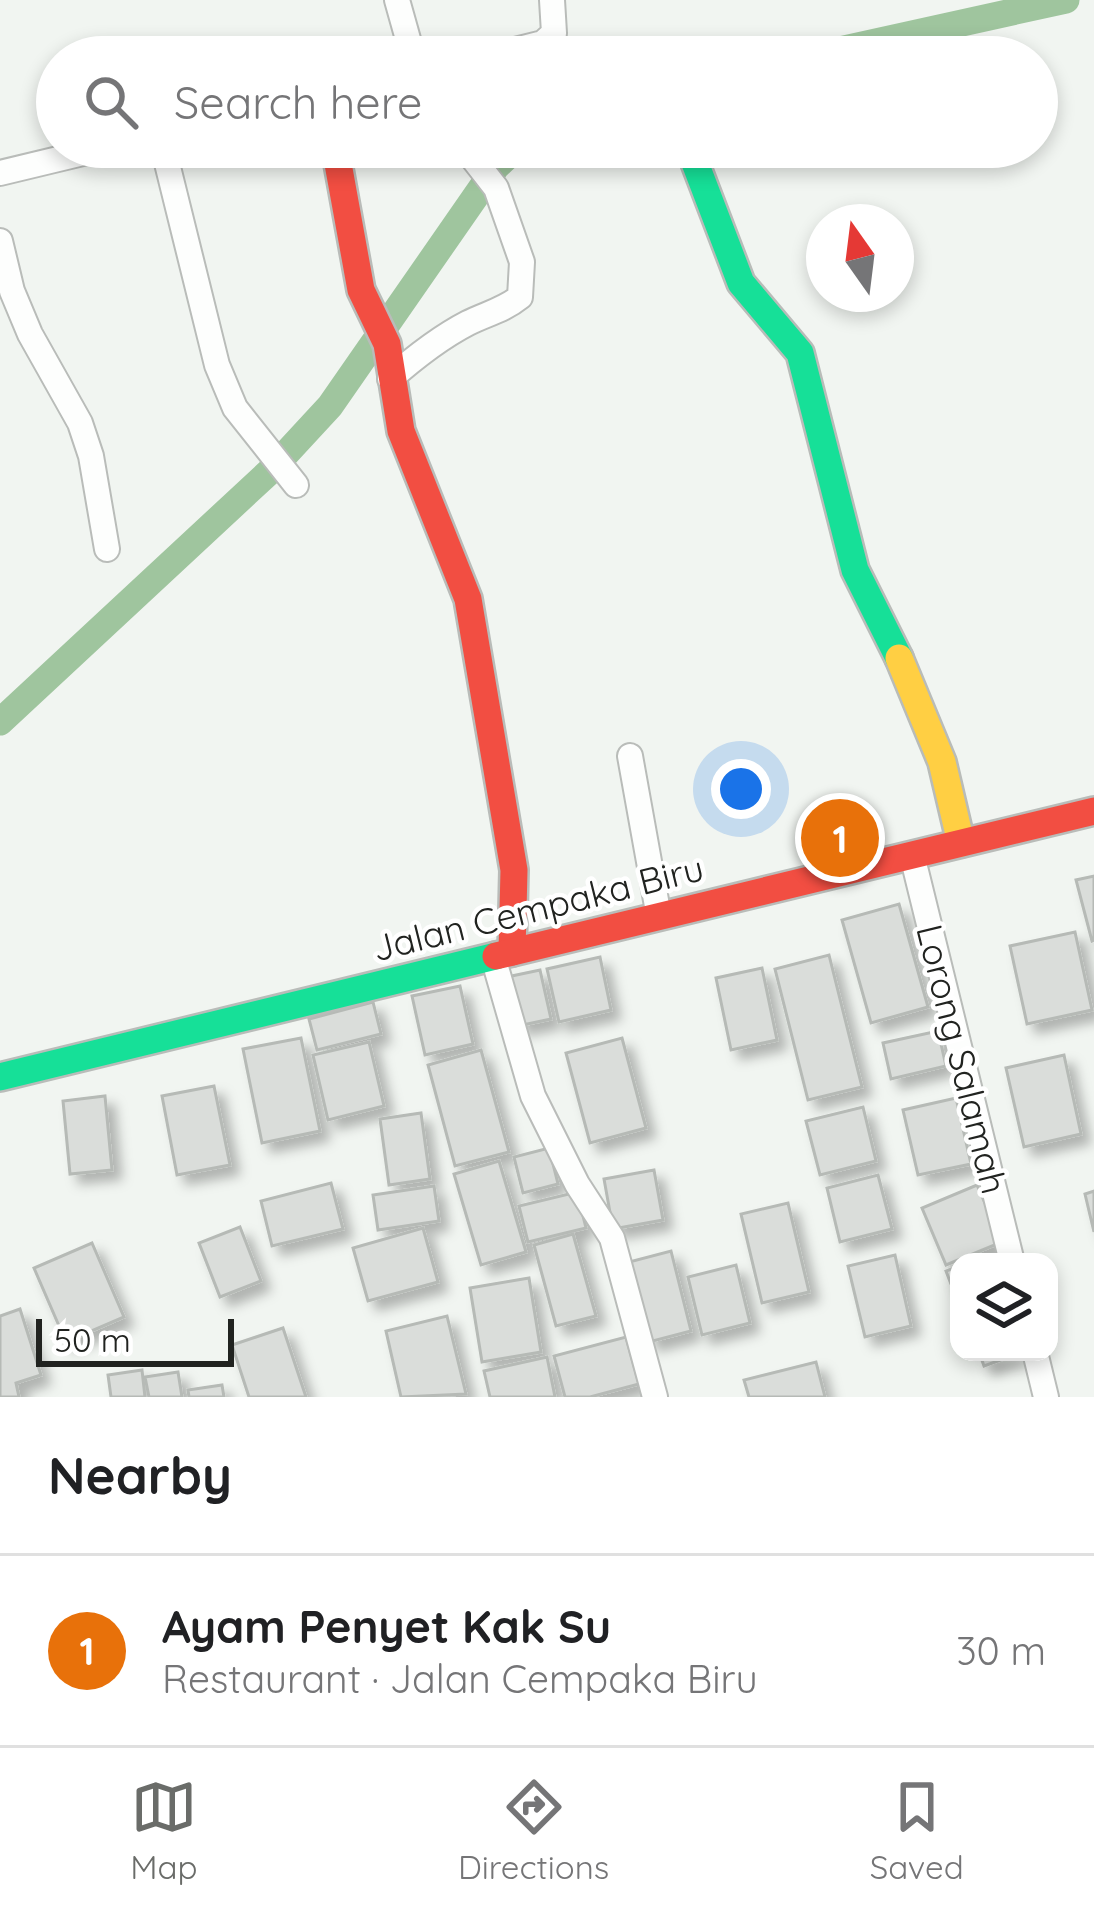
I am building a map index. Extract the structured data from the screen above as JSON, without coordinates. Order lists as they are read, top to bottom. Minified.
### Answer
{"streets":{"street":["Jalan Cempaka Biru","Lorong Salamah"]},"crossings":[["Jalan Cempaka Biru","Lorong Salamah"]],"scale_bar":"50 m","north":"top","page":{"search":"Search here","pins":"1","scale":"50 m","heading":"Nearby","list":[{"mark":"1","name":"Ayam Penyet Kak Su","note":"Restaurant · Jalan Cempaka Biru","value":"30 m"}],"nav":["Map","Directions","Saved"]}}
